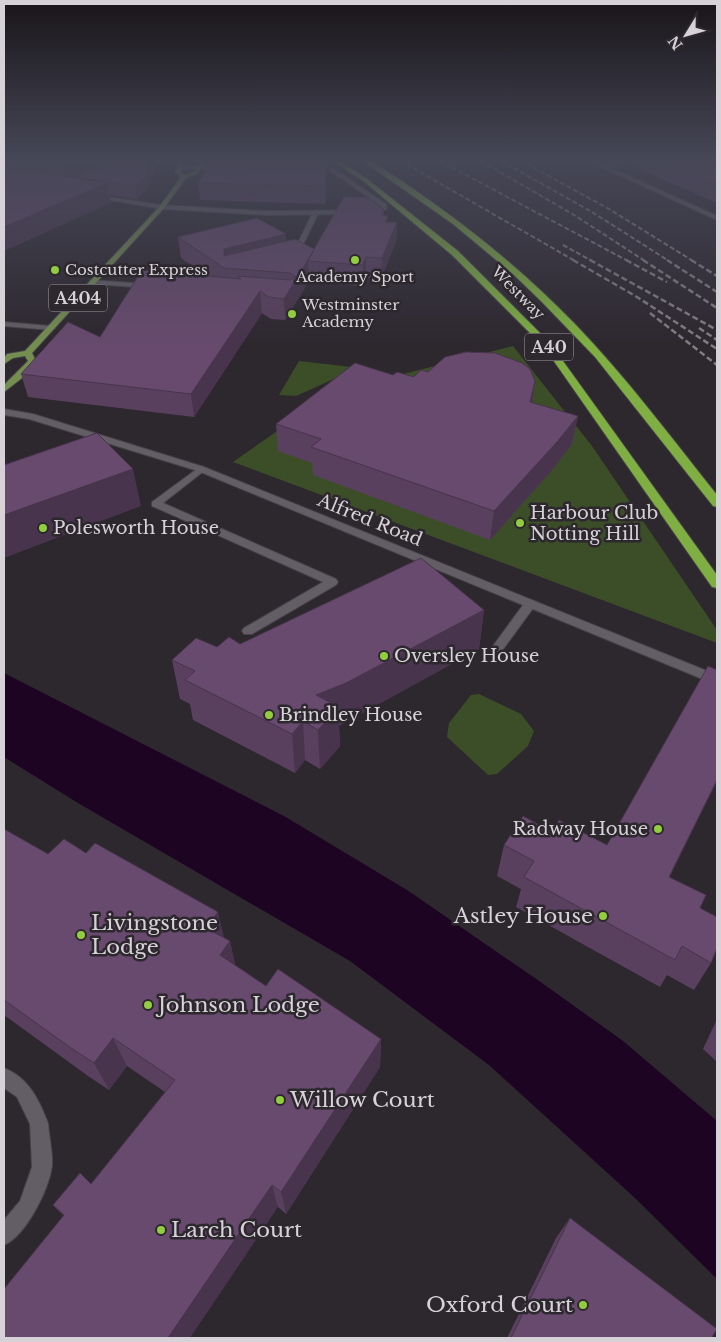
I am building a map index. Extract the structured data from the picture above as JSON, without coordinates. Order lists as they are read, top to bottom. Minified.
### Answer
{"streets":{"highway":["Westway","A40"],"main road":["A404"],"street":["Alfred Road"]},"places":["Academy Sport","Costcutter Express","Westminster Academy","Harbour Club Notting Hill","Polesworth House","Oversley House","Brindley House","Radway House","Astley House","Livingstone Lodge","Johnson Lodge","Willow Court","Larch Court","Oxford Court"],"north":"bottom left"}
